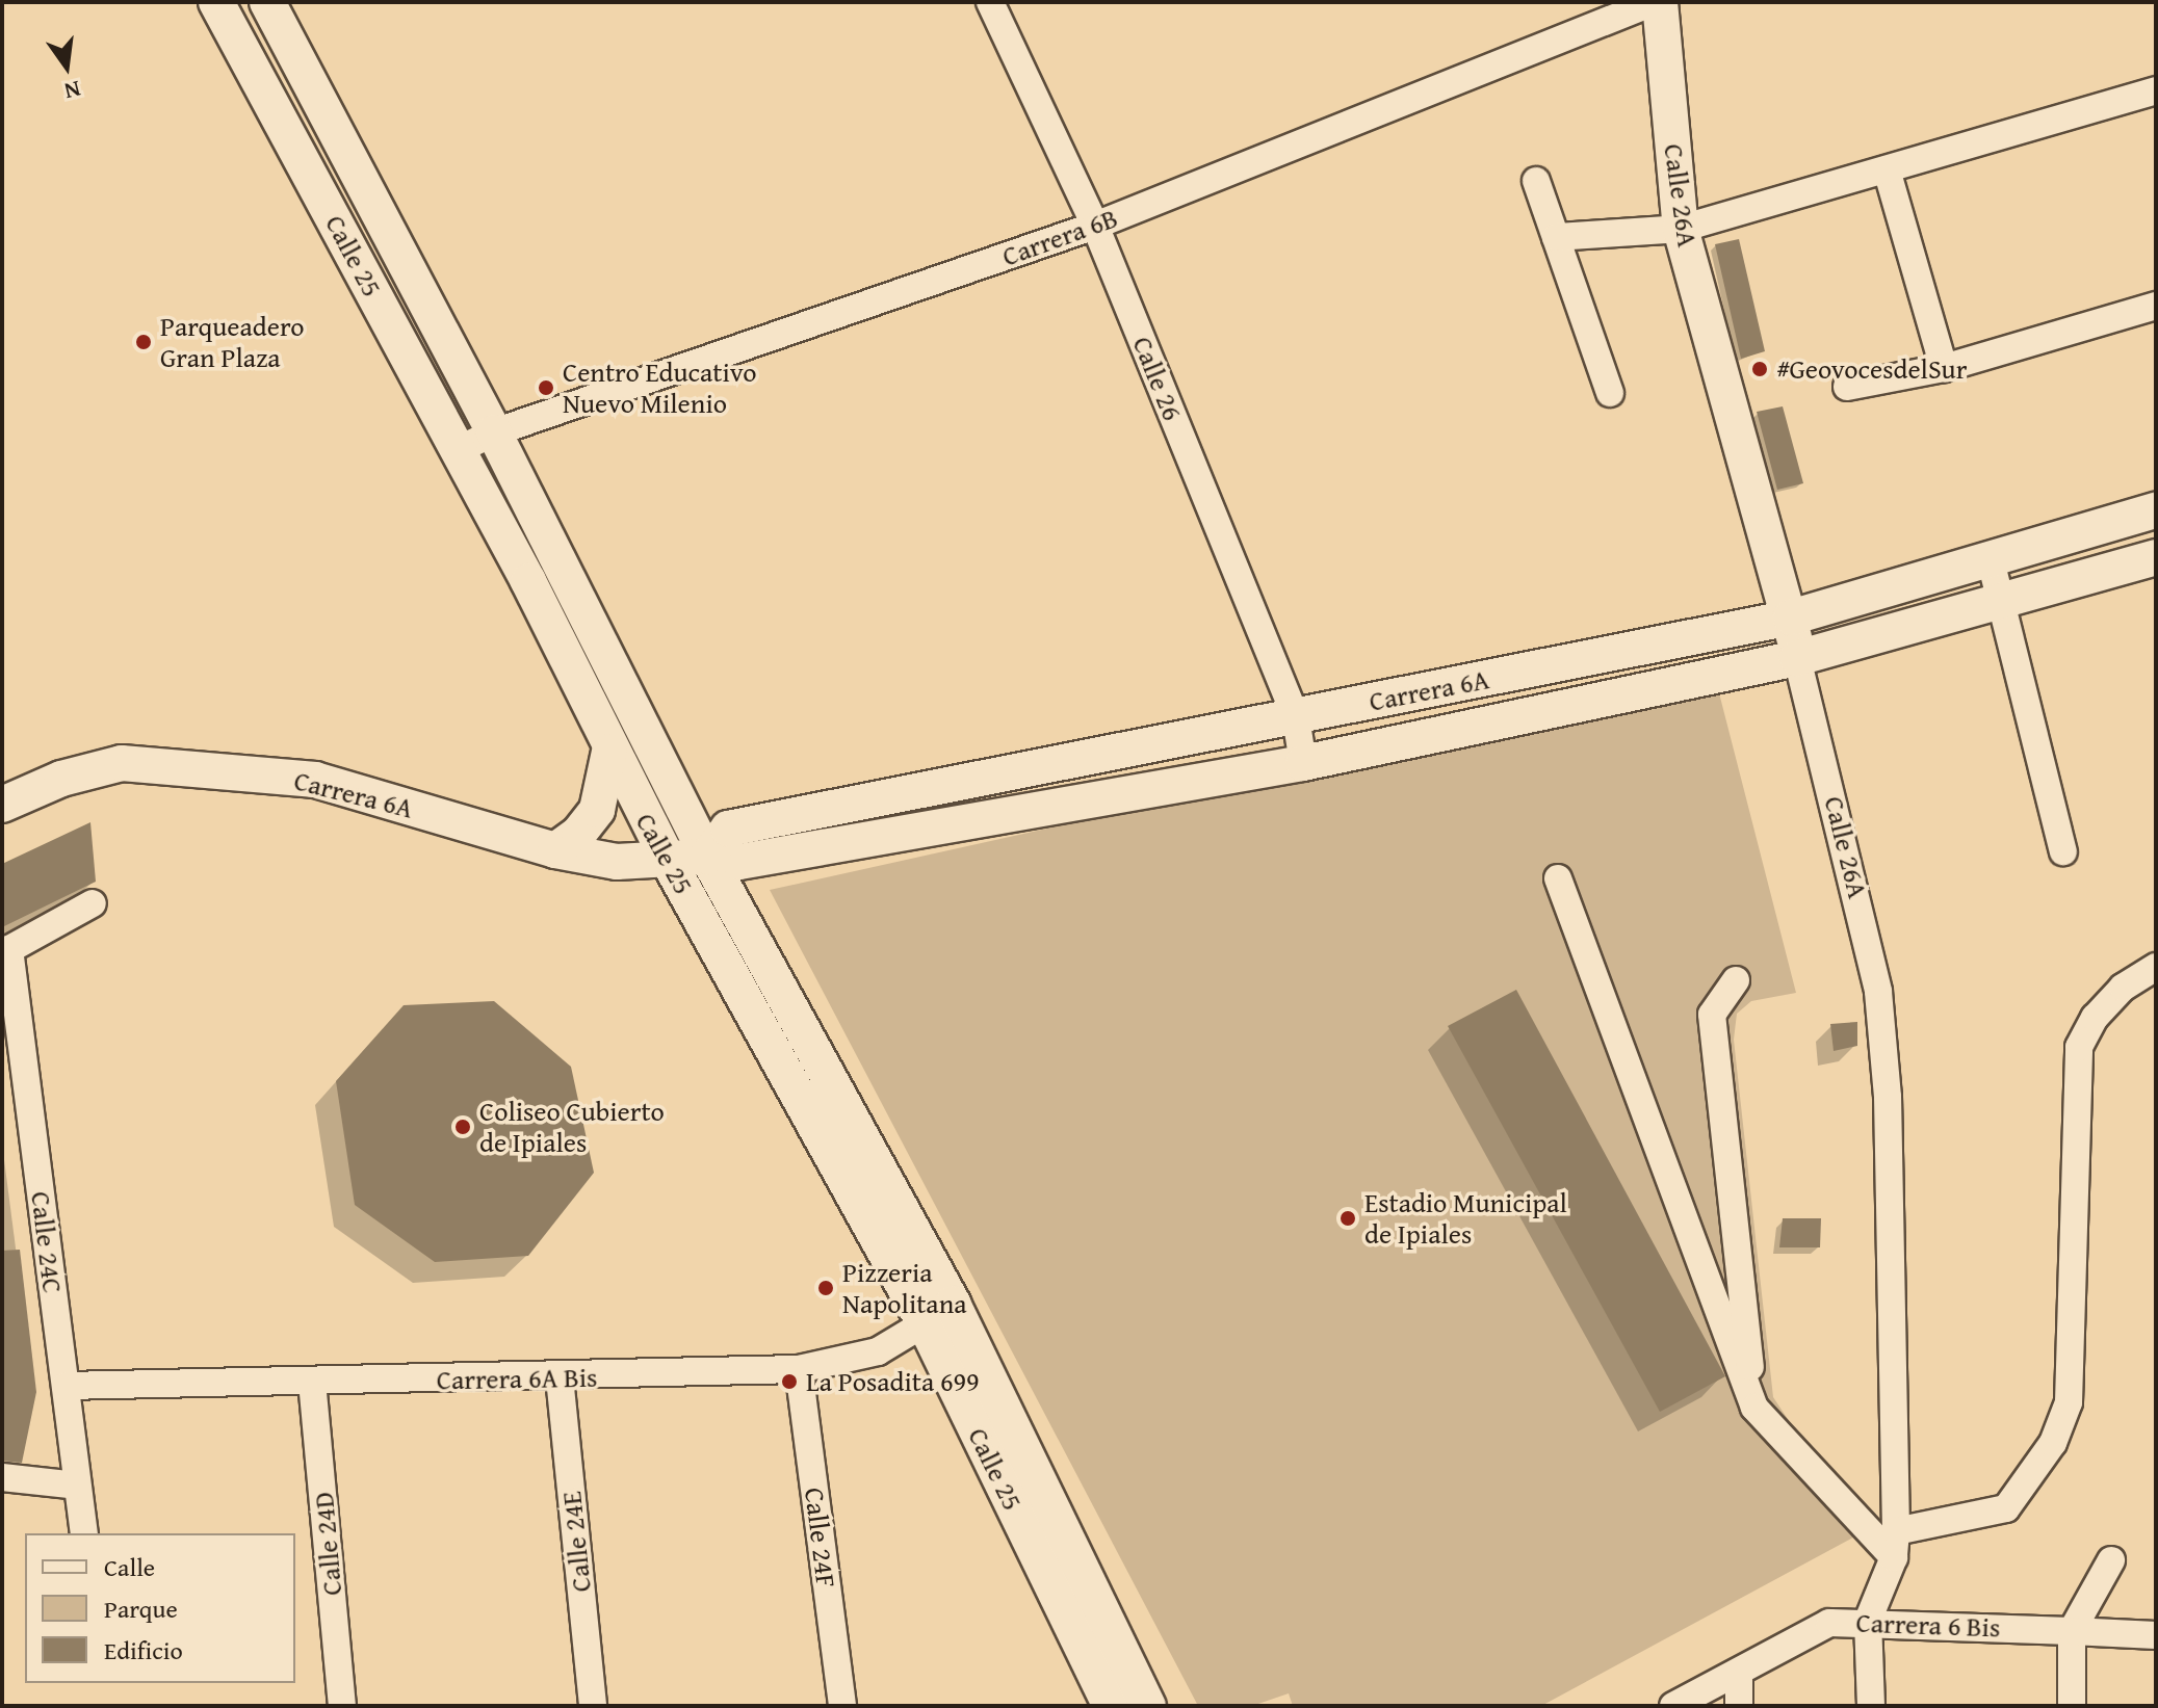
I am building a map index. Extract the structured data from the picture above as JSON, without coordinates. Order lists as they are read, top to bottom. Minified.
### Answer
{"streets":{"street":["Calle 26A","Carrera 6B","Calle 25","Calle 26","Carrera 6A","Calle 24C","Carrera 6A Bis","Calle 24F","Calle 24E","Calle 24D","Carrera 6 Bis"]},"crossings":[["Calle 26A","Carrera 6B"],["Calle 26A","Carrera 6A"],["Calle 26A","Carrera 6 Bis"],["Carrera 6B","Calle 25"],["Carrera 6B","Calle 26"],["Calle 25","Carrera 6A"],["Calle 25","Carrera 6A Bis"],["Calle 26","Carrera 6A"],["Calle 24C","Carrera 6A Bis"],["Carrera 6A Bis","Calle 24F"],["Carrera 6A Bis","Calle 24E"],["Carrera 6A Bis","Calle 24D"]],"places":["Parqueadero Gran Plaza","#GeovocesdelSur","Centro Educativo Nuevo Milenio","Coliseo Cubierto de Ipiales","Estadio Municipal de Ipiales","Pizzeria Napolitana","La Posadita 699"],"legend":["Calle","Parque","Edificio"],"north":"bottom"}
